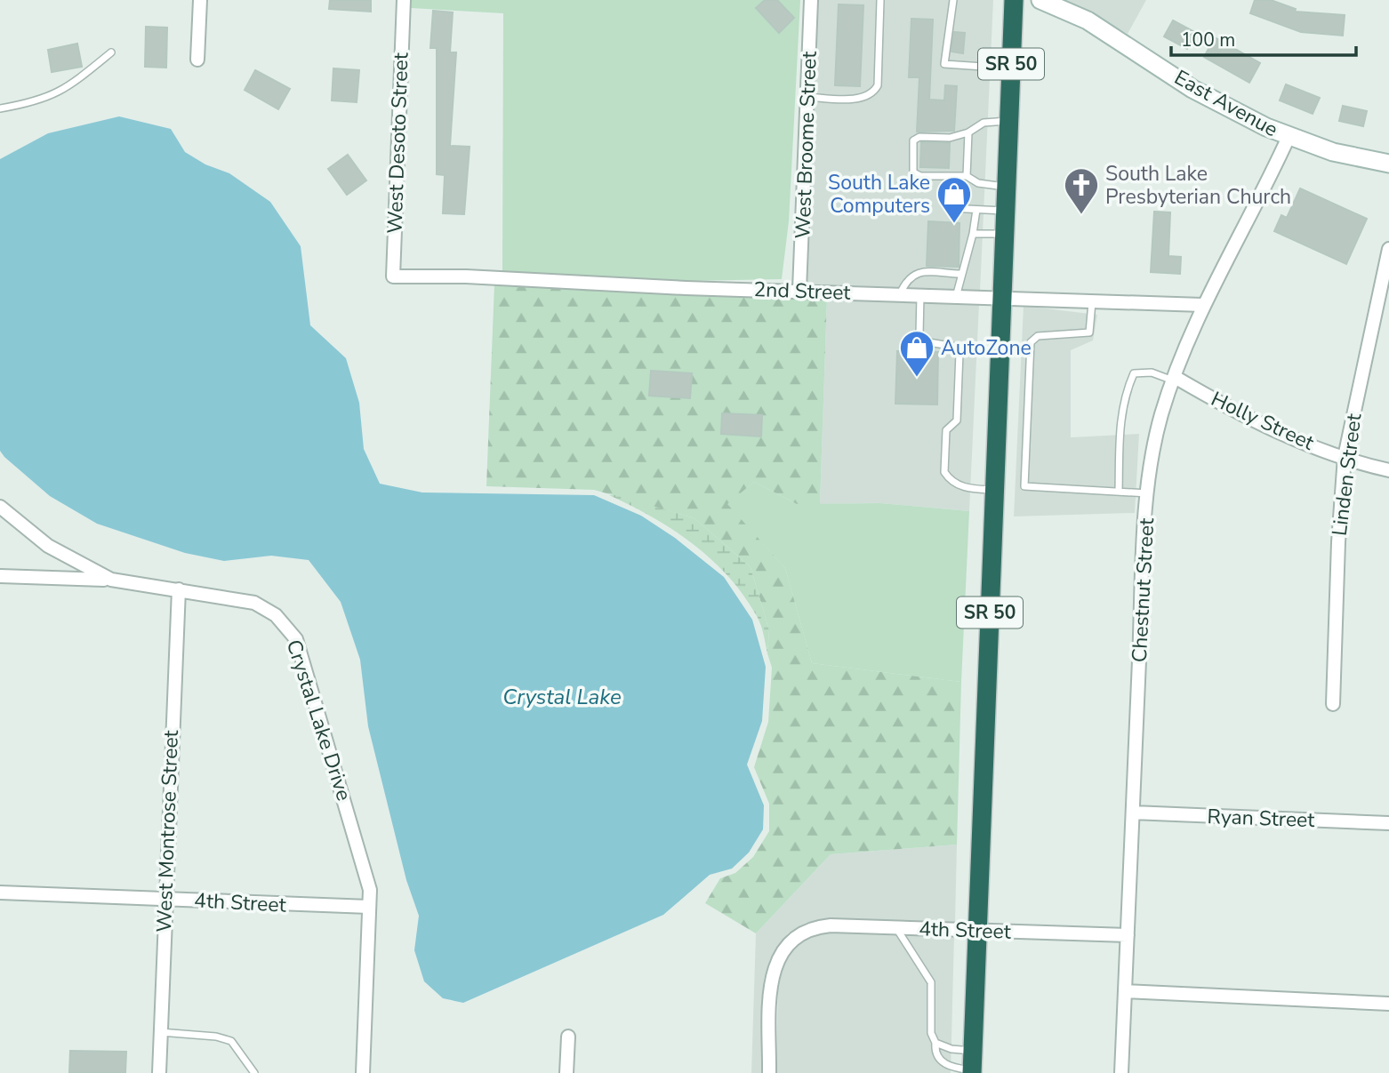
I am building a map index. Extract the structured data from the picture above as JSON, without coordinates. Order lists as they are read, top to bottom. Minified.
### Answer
{"streets":{"highway":["SR 50"],"street":["East Avenue","West Desoto Street","West Broome Street","2nd Street","Holly Street","Linden Street","Chestnut Street","Crystal Lake Drive","Ryan Street","West Montrose Street","4th Street"]},"crossings":[["SR 50","2nd Street"],["SR 50","4th Street"],["East Avenue","Chestnut Street"],["West Desoto Street","2nd Street"],["West Broome Street","2nd Street"],["2nd Street","Chestnut Street"],["Holly Street","Linden Street"],["Holly Street","Chestnut Street"],["Chestnut Street","Ryan Street"],["Chestnut Street","4th Street"],["Crystal Lake Drive","West Montrose Street"],["Crystal Lake Drive","4th Street"],["West Montrose Street","4th Street"]],"water":["Crystal Lake"],"places":{"church":["South Lake Presbyterian Church"],"shop":["South Lake Computers","AutoZone"]},"scale_bar":"100 m"}
